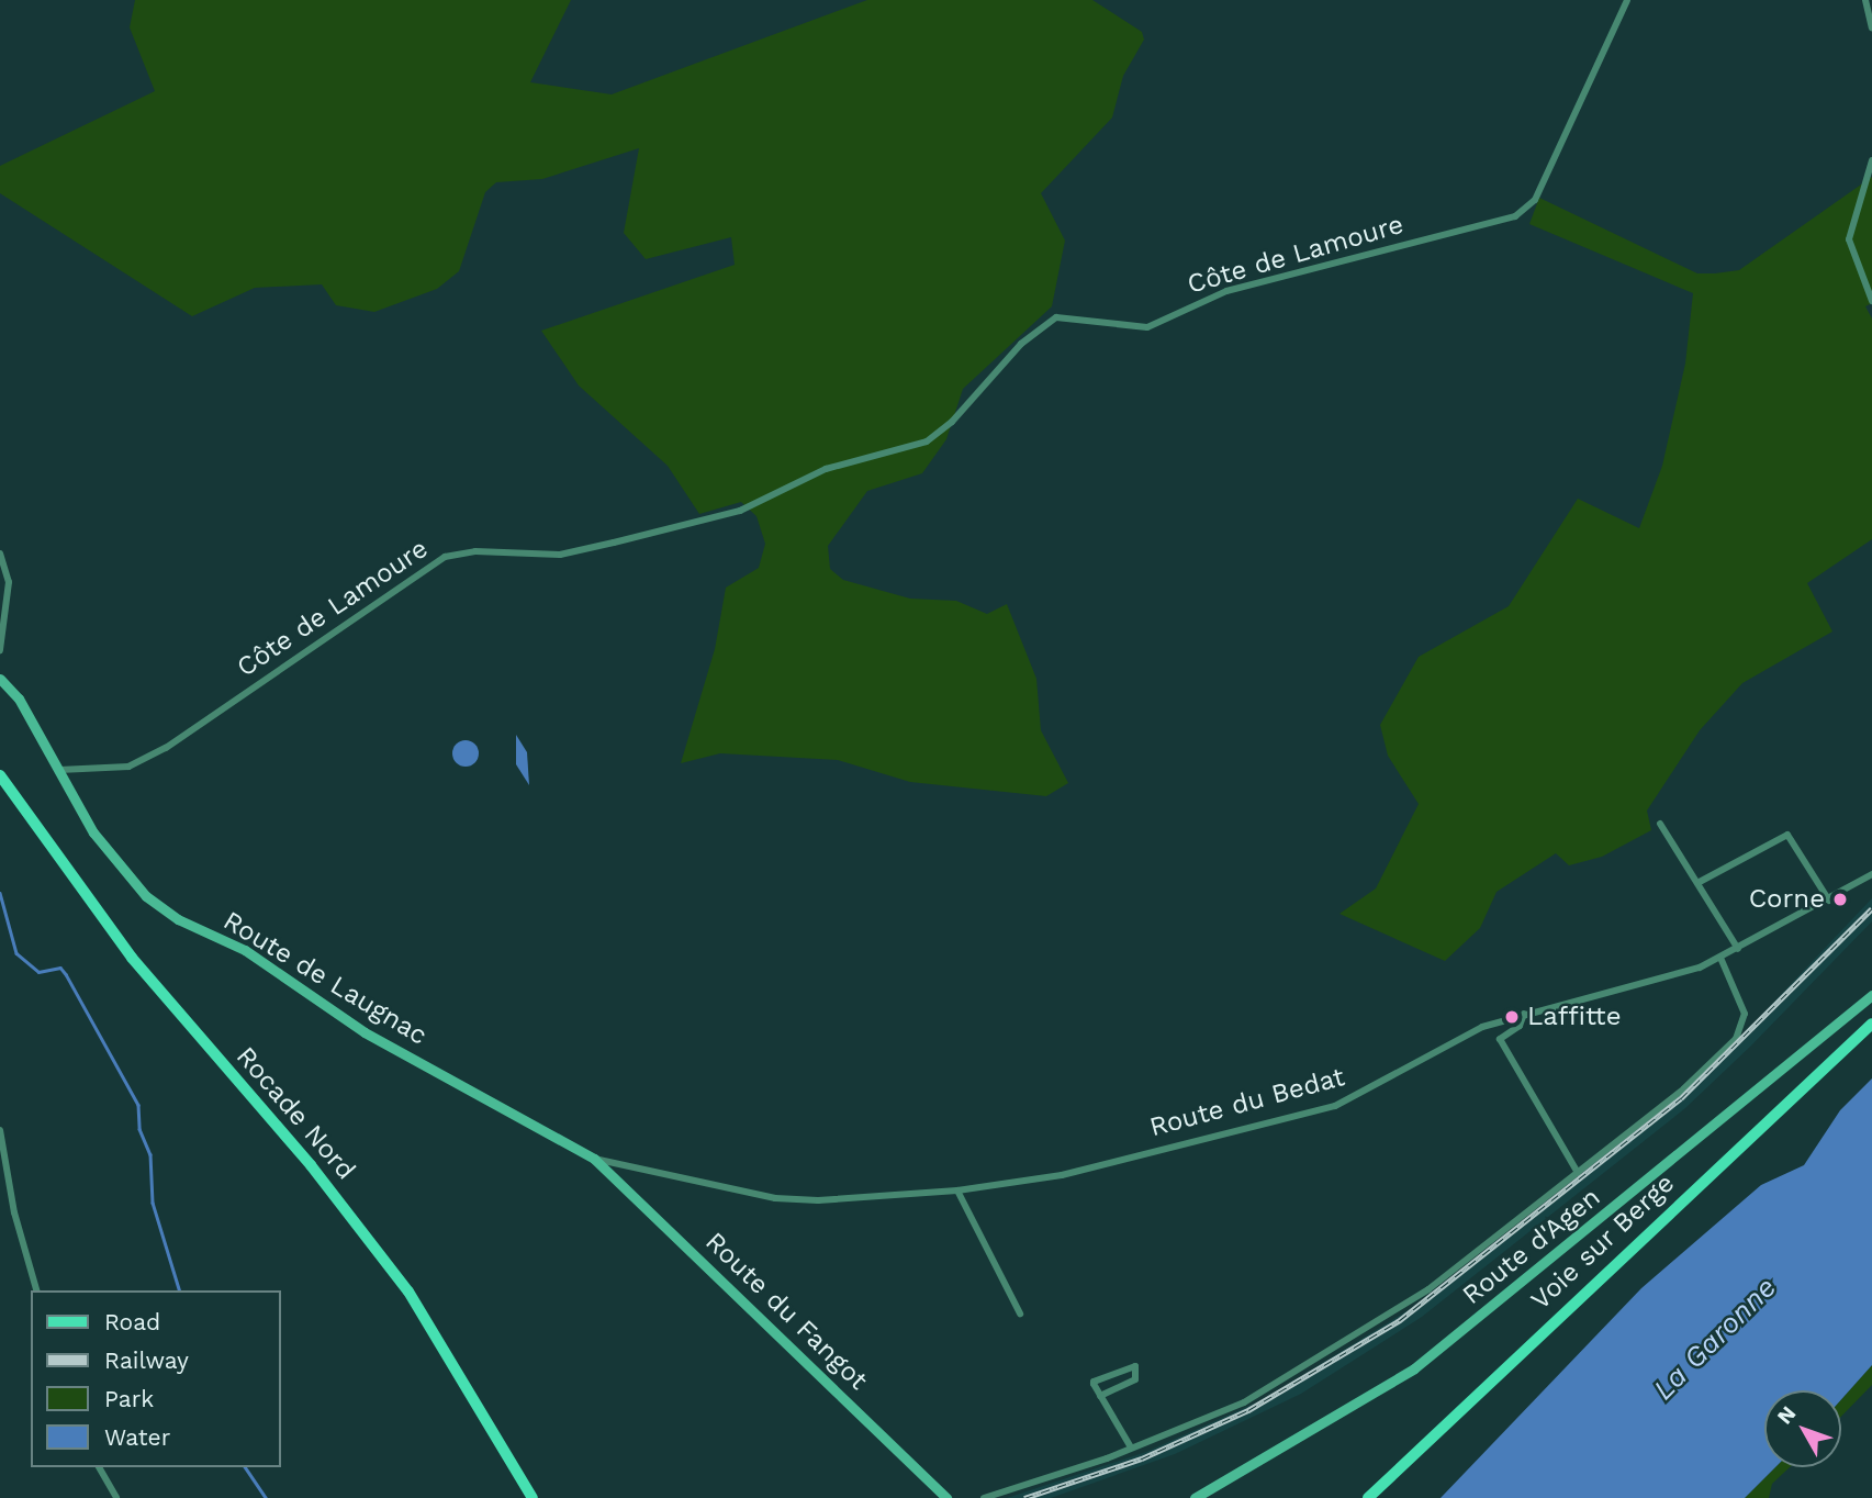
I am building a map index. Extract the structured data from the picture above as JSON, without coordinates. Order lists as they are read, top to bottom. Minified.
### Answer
{"streets":{"main road":["Rocade Nord","Voie sur Berge"],"street":["Côte de Lamoure","Route de Laugnac","Route du Bedat","Route d'Agen","Route du Fangot"]},"crossings":[["Côte de Lamoure","Route de Laugnac"],["Route de Laugnac","Route du Bedat"],["Route de Laugnac","Route du Fangot"],["Route du Bedat","Route du Fangot"]],"water":["La Garonne"],"places":["Corne","Laffitte"],"legend":["Road","Railway","Park","Water"],"north":"top left"}
